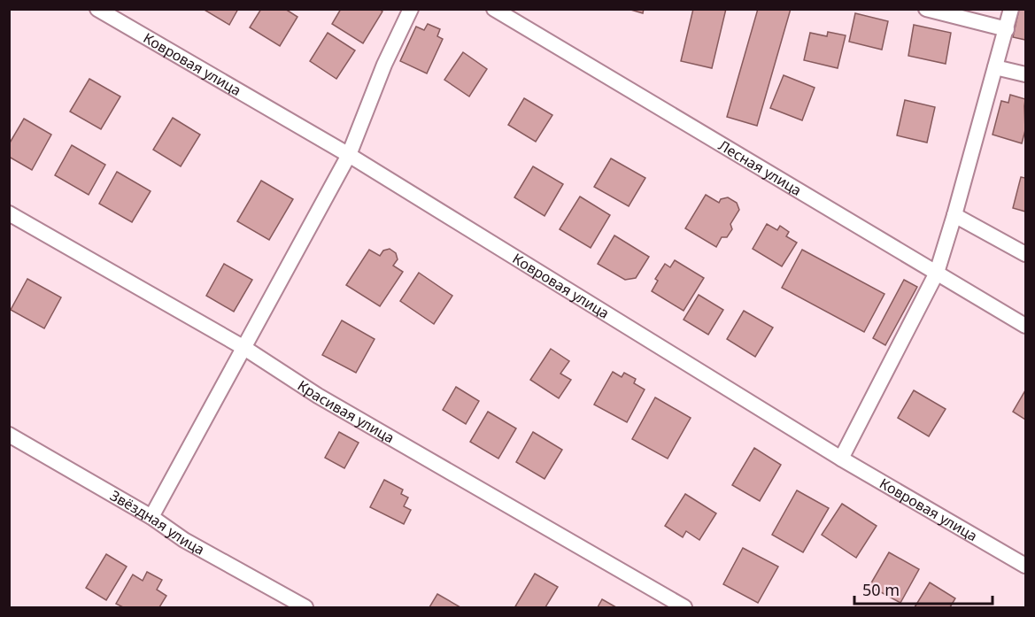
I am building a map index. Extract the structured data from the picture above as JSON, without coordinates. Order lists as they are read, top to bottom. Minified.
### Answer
{"streets":{"street":["Ковровая улица","Лесная улица","Красивая улица","Звёздная улица"]},"scale_bar":"50 m"}
